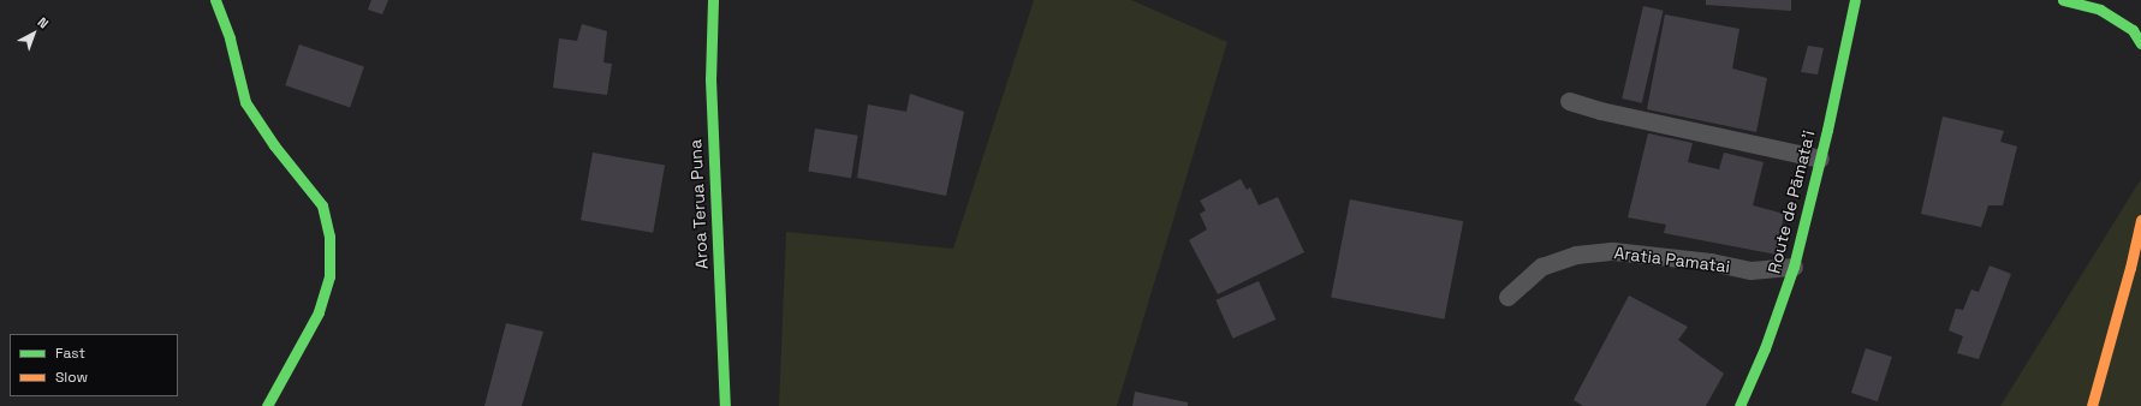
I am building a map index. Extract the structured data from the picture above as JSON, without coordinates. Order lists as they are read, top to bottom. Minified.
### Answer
{"streets":{"street":["Route de Pāmata'i","Aroa Terua Puna"],"lane":["Aratia Pamatai"]},"crossings":[["Route de Pāmata'i","Aratia Pamatai"]],"legend":["Fast","Slow"],"north":"top right"}
